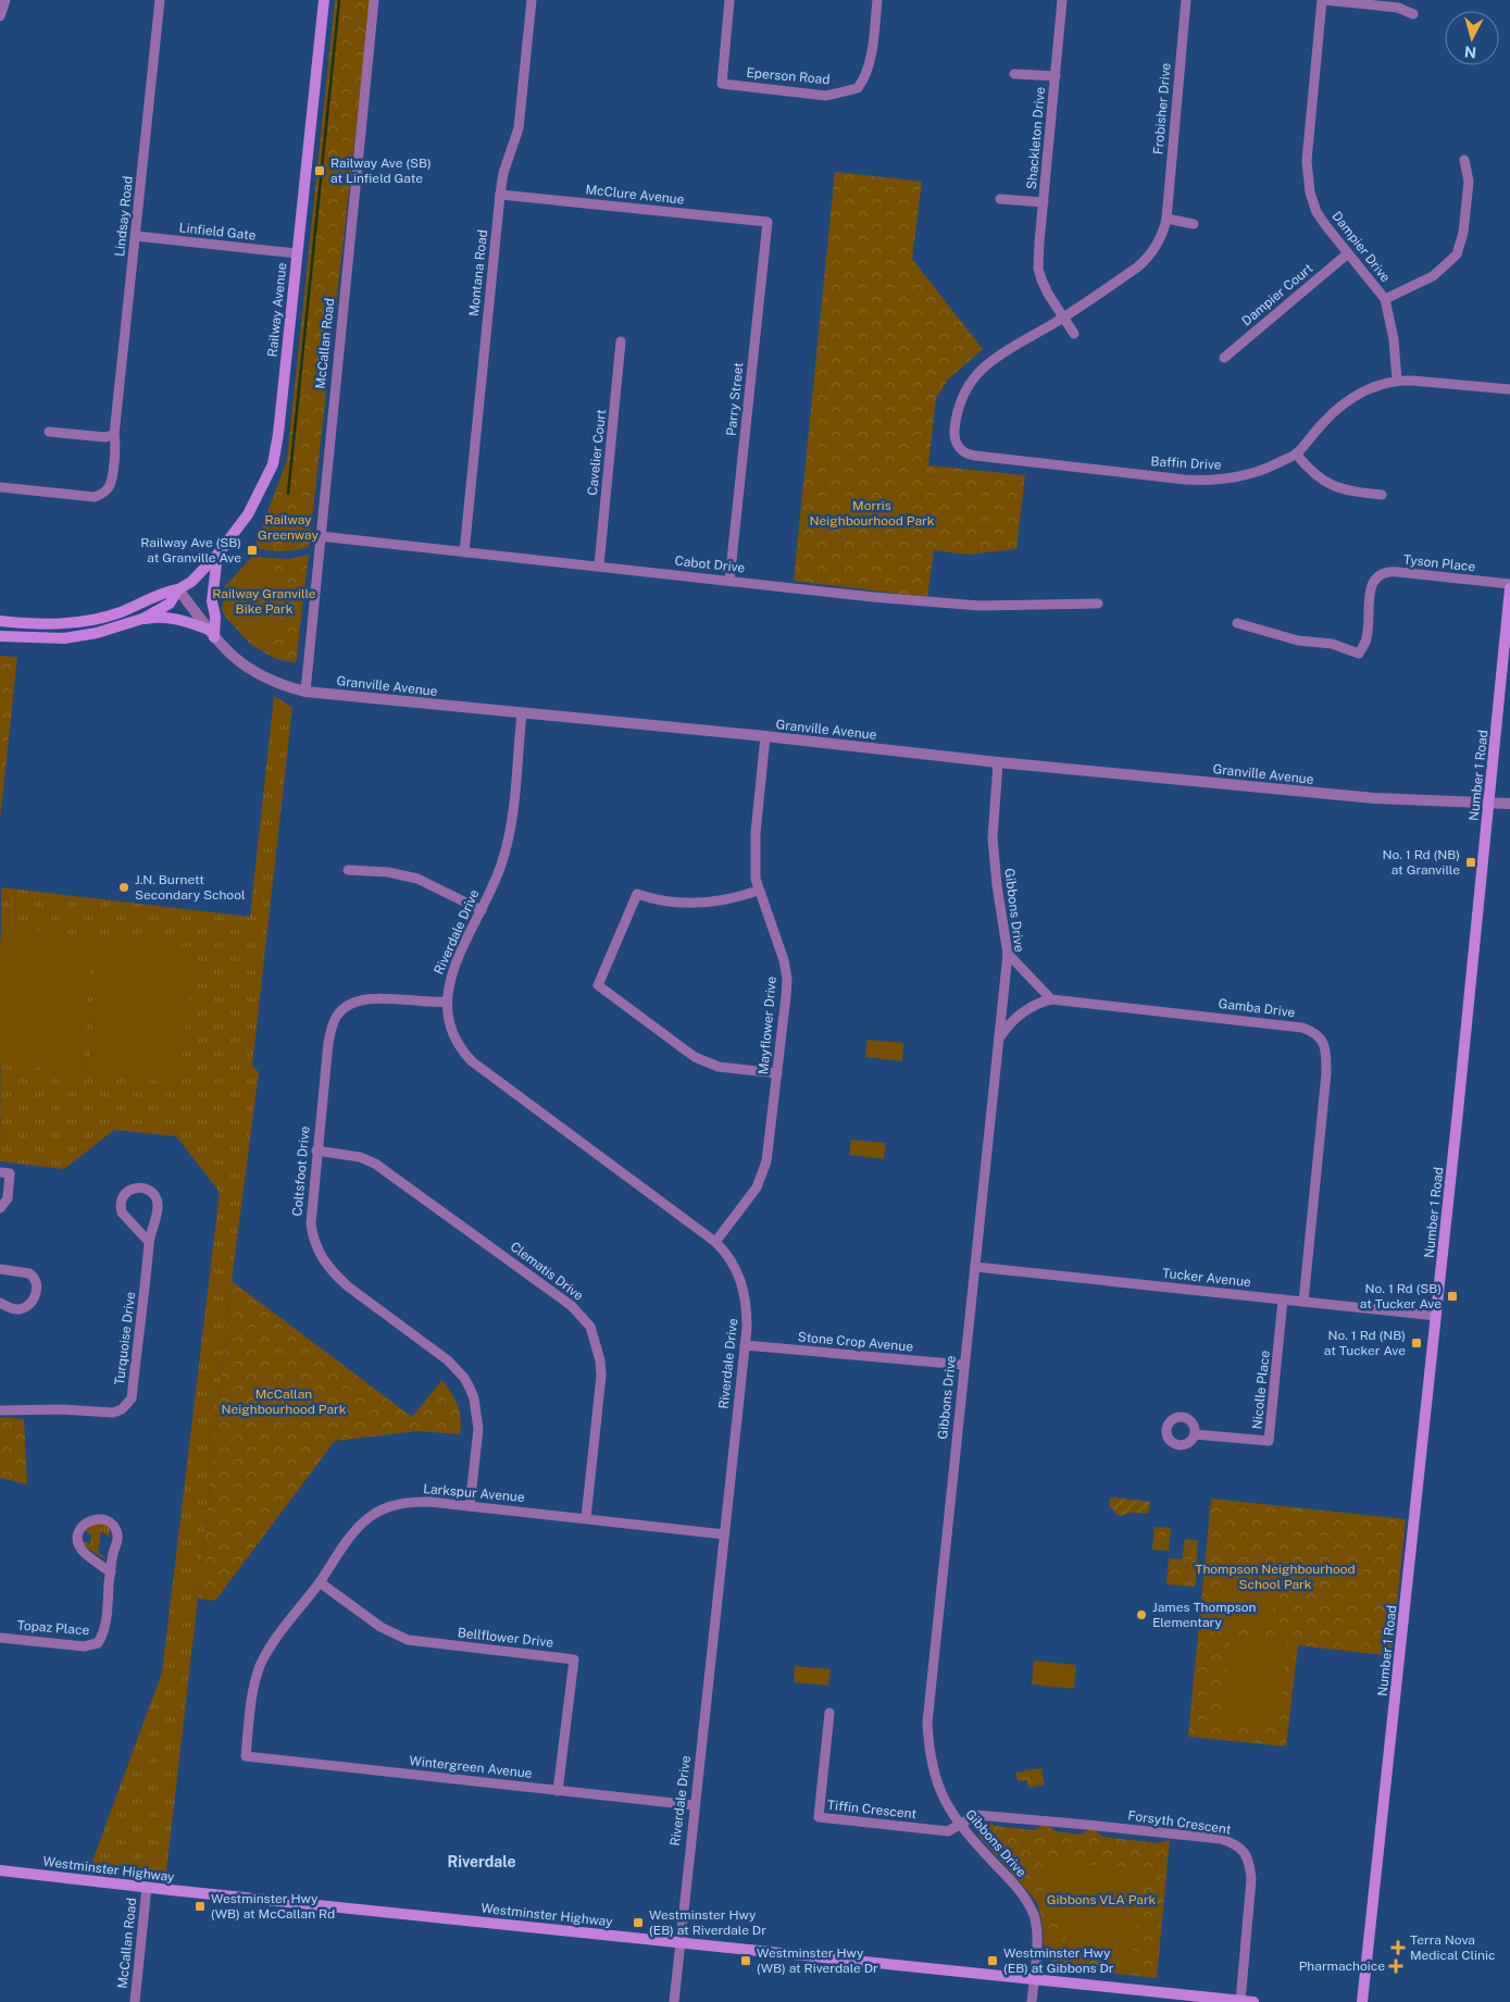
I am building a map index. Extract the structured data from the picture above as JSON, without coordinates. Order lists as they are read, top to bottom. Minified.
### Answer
{"streets":{"main road":["Railway Avenue","Number 1 Road","Westminster Highway"],"street":["Eperson Road","Frobisher Drive","Shackleton Drive","McClure Avenue","Lindsay Road","Linfield Gate","Dampier Drive","Montana Road","Dampier Court","McCallan Road","Parry Street","Cavelier Court","Baffin Drive","Tyson Place","Cabot Drive","Granville Avenue","Gibbons Drive","Riverdale Drive","Gamba Drive","Mayflower Drive","Coltsfoot Drive","Clematis Drive","Tucker Avenue","Turquoise Drive","Stone Crop Avenue","Nicolle Place","Larkspur Avenue","Topaz Place","Bellflower Drive","Wintergreen Avenue","Tiffin Crescent","Forsyth Crescent"]},"crossings":[["Frobisher Drive","Shackleton Drive"],["Frobisher Drive","Baffin Drive"],["McClure Avenue","Montana Road"],["McClure Avenue","Parry Street"],["Lindsay Road","Linfield Gate"],["Linfield Gate","Railway Avenue"],["Dampier Drive","Dampier Court"],["Dampier Drive","Baffin Drive"],["Montana Road","Cabot Drive"],["Railway Avenue","Granville Avenue"],["McCallan Road","Cabot Drive"],["McCallan Road","Granville Avenue"],["McCallan Road","Westminster Highway"],["Parry Street","Cabot Drive"],["Cavelier Court","Cabot Drive"],["Tyson Place","Number 1 Road"],["Granville Avenue","Number 1 Road"],["Granville Avenue","Gibbons Drive"],["Granville Avenue","Riverdale Drive"],["Granville Avenue","Mayflower Drive"],["Number 1 Road","Tucker Avenue"],["Gibbons Drive","Gamba Drive"],["Gibbons Drive","Tucker Avenue"],["Gibbons Drive","Stone Crop Avenue"],["Gibbons Drive","Tiffin Crescent"],["Gibbons Drive","Forsyth Crescent"],["Gibbons Drive","Westminster Highway"],["Riverdale Drive","Mayflower Drive"],["Riverdale Drive","Coltsfoot Drive"],["Riverdale Drive","Stone Crop Avenue"],["Riverdale Drive","Larkspur Avenue"],["Riverdale Drive","Wintergreen Avenue"],["Riverdale Drive","Westminster Highway"],["Gamba Drive","Tucker Avenue"],["Coltsfoot Drive","Clematis Drive"],["Coltsfoot Drive","Larkspur Avenue"],["Clematis Drive","Larkspur Avenue"],["Tucker Avenue","Nicolle Place"],["Larkspur Avenue","Bellflower Drive"],["Larkspur Avenue","Wintergreen Avenue"],["Bellflower Drive","Wintergreen Avenue"],["Tiffin Crescent","Forsyth Crescent"],["Forsyth Crescent","Westminster Highway"]],"districts":["Riverdale"],"parks":["Morris Neighbourhood Park","Railway Greenway","Railway Granville Bike Park","McCallan Neighbourhood Park","Thompson Neighbourhood School Park","Gibbons VLA Park"],"places":{"transit":["Railway Ave (SB) at Linfield Gate","Railway Ave (SB) at Granville Ave","No. 1 Rd (NB) at Granville","No. 1 Rd (SB) at Tucker Ave","No. 1 Rd (NB) at Tucker Ave","Westminster Hwy (WB) at McCallan Rd","Westminster Hwy (EB) at Riverdale Dr","Westminster Hwy (WB) at Riverdale Dr","Westminster Hwy (EB) at Gibbons Dr"],"other":["J.N. Burnett Secondary School","James Thompson Elementary"],"health":["Terra Nova Medical Clinic","Pharmachoice"]},"north":"bottom"}
